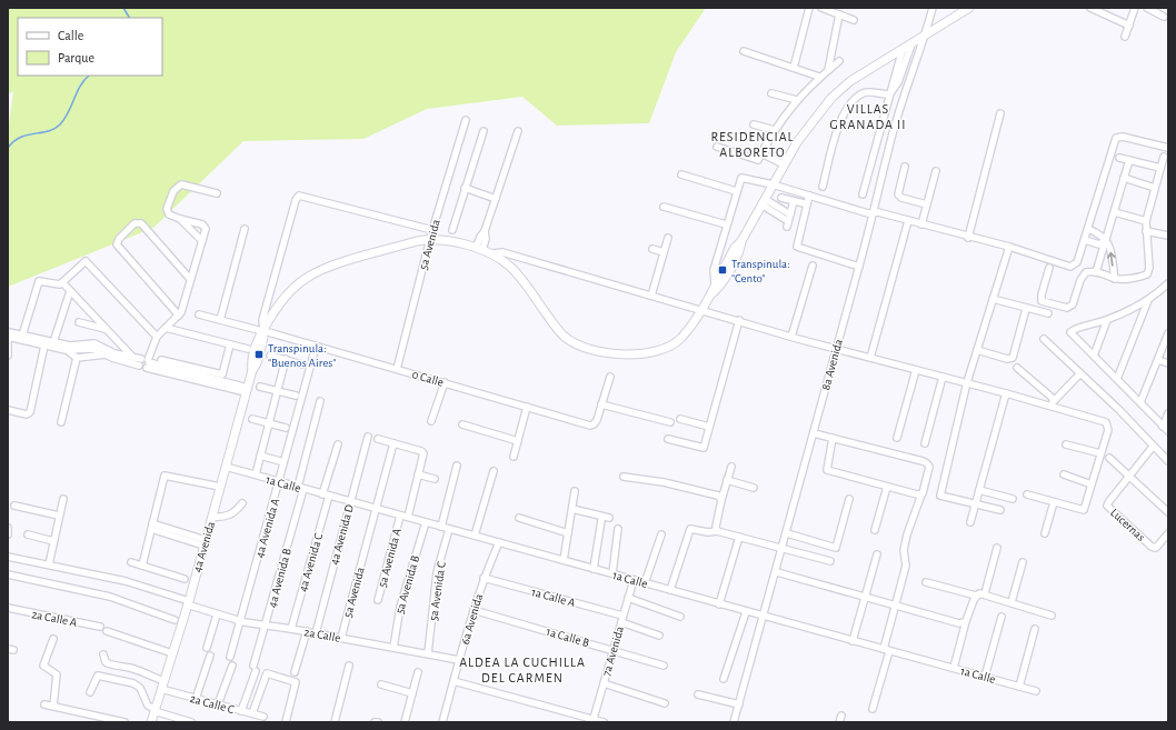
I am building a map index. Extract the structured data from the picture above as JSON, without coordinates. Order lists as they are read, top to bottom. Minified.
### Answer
{"streets":{"main road":["4a Avenida"],"street":["5a Avenida","8a Avenida","0 Calle","1a Calle","Lucernas","4a Avenida A","4a Avenida D","5a Avenida A","4a Avenida C","4a Avenida B","5a Avenida B","5a Avenida C","1a Calle A","2a Calle A","6a Avenida","2a Calle","1a Calle B","7a Avenida","2a Calle C"]},"crossings":[["5a Avenida","0 Calle"],["5a Avenida","1a Calle"],["5a Avenida","4a Avenida"],["5a Avenida","2a Calle"],["8a Avenida","1a Calle"],["0 Calle","4a Avenida A"],["0 Calle","4a Avenida"],["1a Calle","4a Avenida A"],["1a Calle","4a Avenida D"],["1a Calle","4a Avenida"],["1a Calle","5a Avenida A"],["1a Calle","4a Avenida C"],["1a Calle","4a Avenida B"],["1a Calle","5a Avenida B"],["1a Calle","5a Avenida C"],["1a Calle","6a Avenida"],["1a Calle","7a Avenida"],["4a Avenida A","2a Calle"],["4a Avenida D","2a Calle"],["4a Avenida","2a Calle"],["4a Avenida","2a Calle C"],["4a Avenida C","2a Calle"],["4a Avenida B","2a Calle"],["4a Avenida B","2a Calle C"],["5a Avenida B","2a Calle"],["5a Avenida C","2a Calle"],["1a Calle A","6a Avenida"],["1a Calle A","7a Avenida"],["6a Avenida","2a Calle"],["6a Avenida","1a Calle B"],["1a Calle B","7a Avenida"]],"districts":["VILLAS GRANADA II","RESIDENCIAL ALBORETO","ALDEA LA CUCHILLA DEL CARMEN"],"places":{"transit":["Transpinula: \"Cento\"","Transpinula: \"Buenos Aires\""]},"legend":["Calle","Parque"]}
